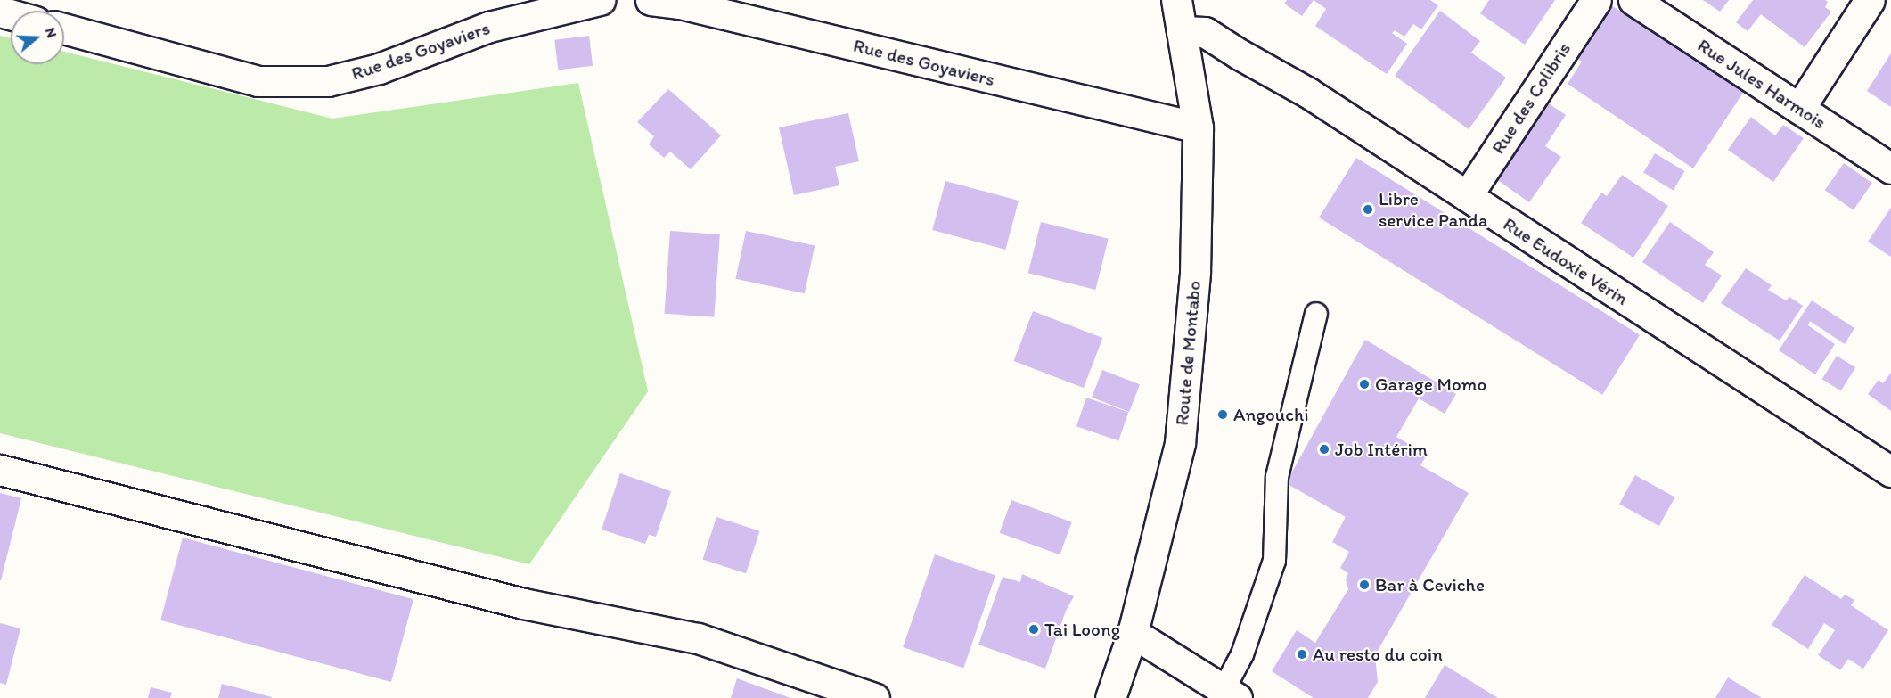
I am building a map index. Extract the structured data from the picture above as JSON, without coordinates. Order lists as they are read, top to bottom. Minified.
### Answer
{"streets":{"street":["Rue des Goyaviers","Rue Jules Harmois","Rue des Colibris","Rue Eudoxie Vérin","Route de Montabo"]},"crossings":[["Rue des Goyaviers","Route de Montabo"],["Rue des Colibris","Rue Eudoxie Vérin"],["Rue Eudoxie Vérin","Route de Montabo"]],"places":["Libre service Panda","Garage Momo","Angouchi","Job Intérim","Bar à Ceviche","Tai Loong","Au resto du coin"],"north":"right"}
